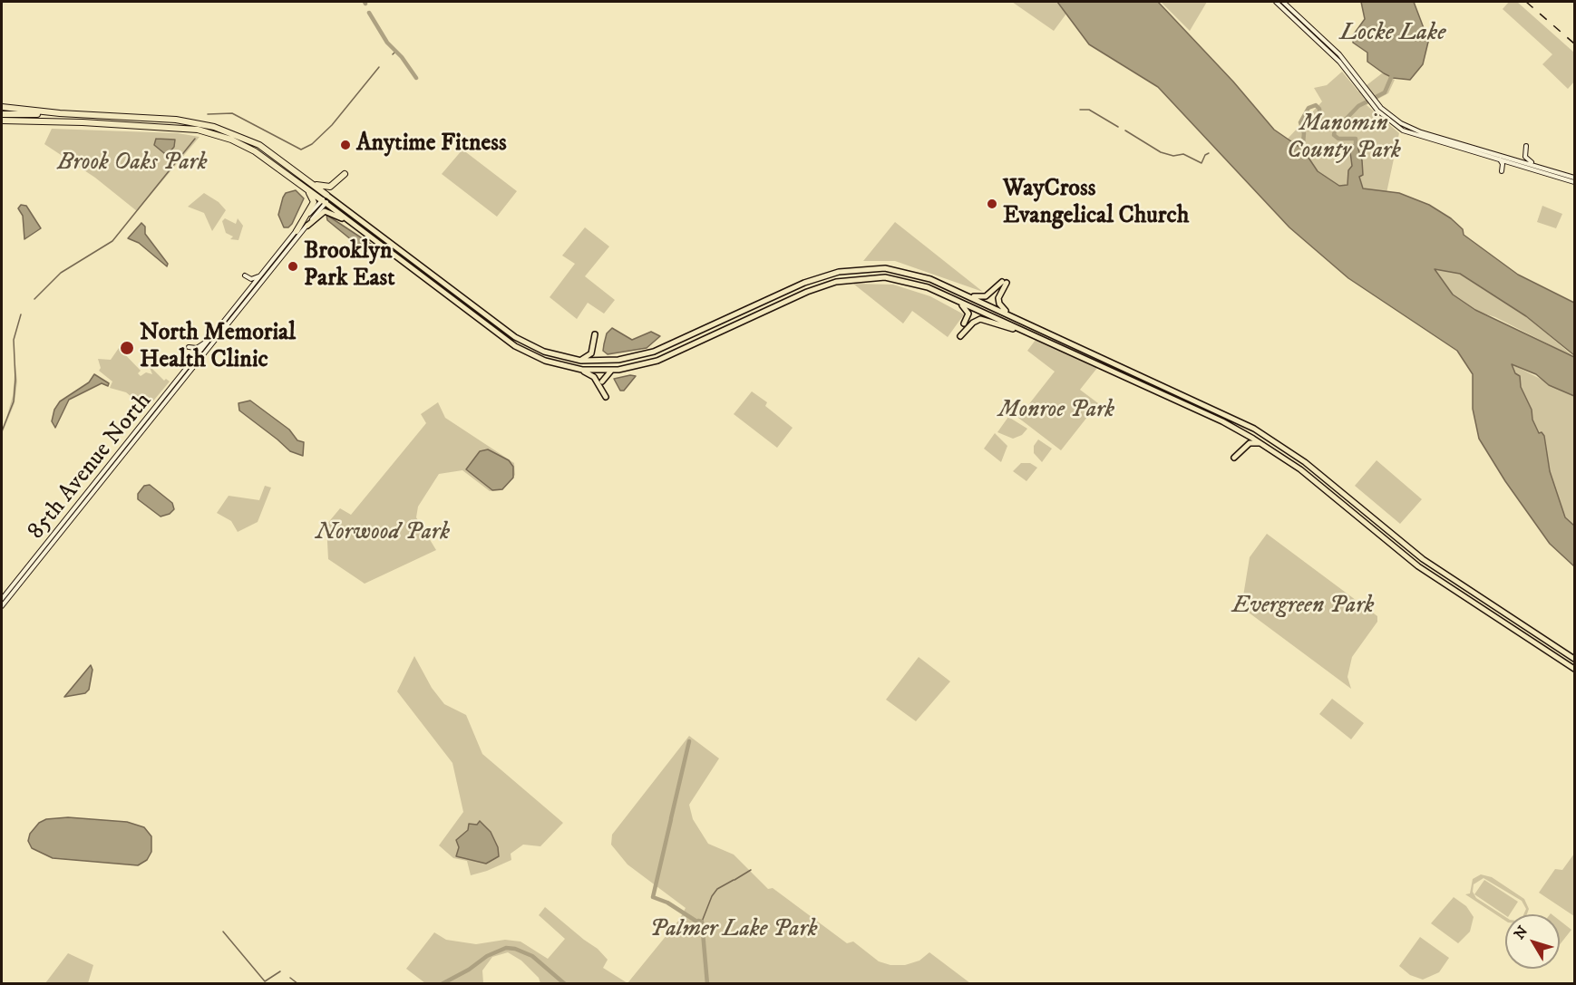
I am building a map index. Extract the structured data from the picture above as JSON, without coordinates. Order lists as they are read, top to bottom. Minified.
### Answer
{"streets":{"main road":["85th Avenue North"]},"water":["Locke Lake"],"parks":["Manomin County Park","Brook Oaks Park","Monroe Park","Norwood Park","Evergreen Park","Palmer Lake Park"],"places":["Anytime Fitness","WayCross Evangelical Church","Brooklyn Park East","North Memorial Health Clinic"],"north":"top left"}
